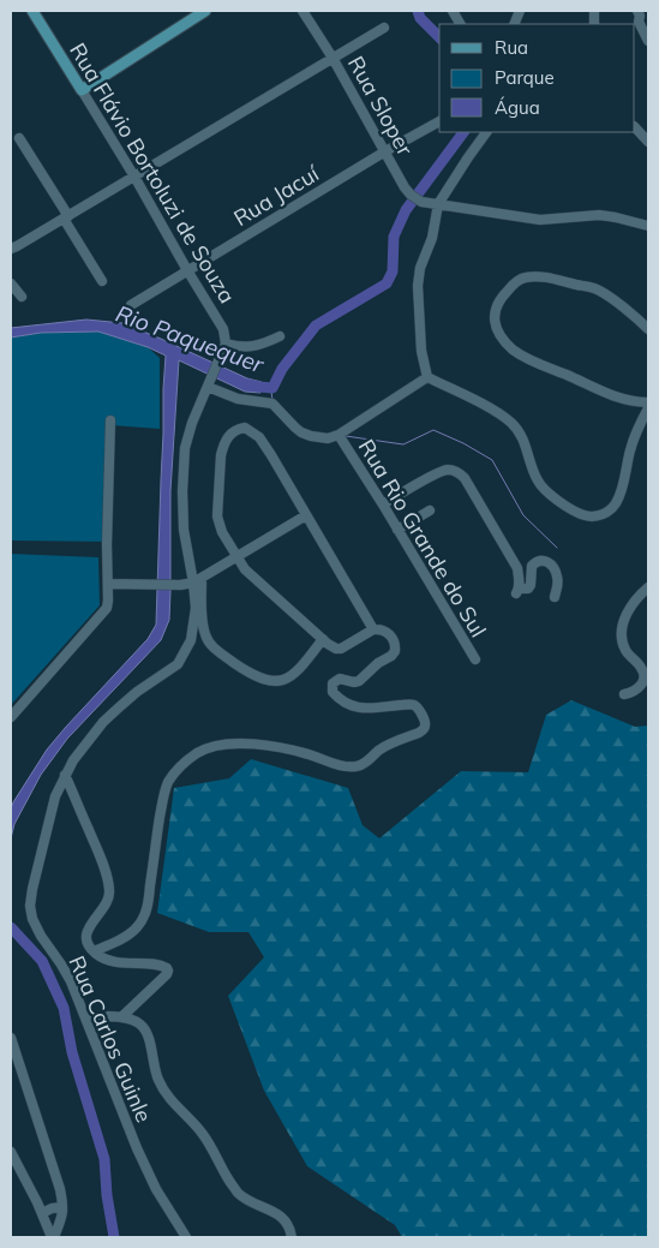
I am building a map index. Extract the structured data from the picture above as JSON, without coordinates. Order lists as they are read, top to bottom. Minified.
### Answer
{"streets":{"main road":["Rua Flávio Bortoluzi de Souza"],"street":["Rua Sloper","Rua Jacuí","Rua Rio Grande do Sul","Rua Carlos Guinle"]},"crossings":[["Rua Sloper","Rua Jacuí"],["Rua Flávio Bortoluzi de Souza","Rua Jacuí"]],"water":["Rio Paquequer"],"legend":["Rua","Parque","Água"]}
